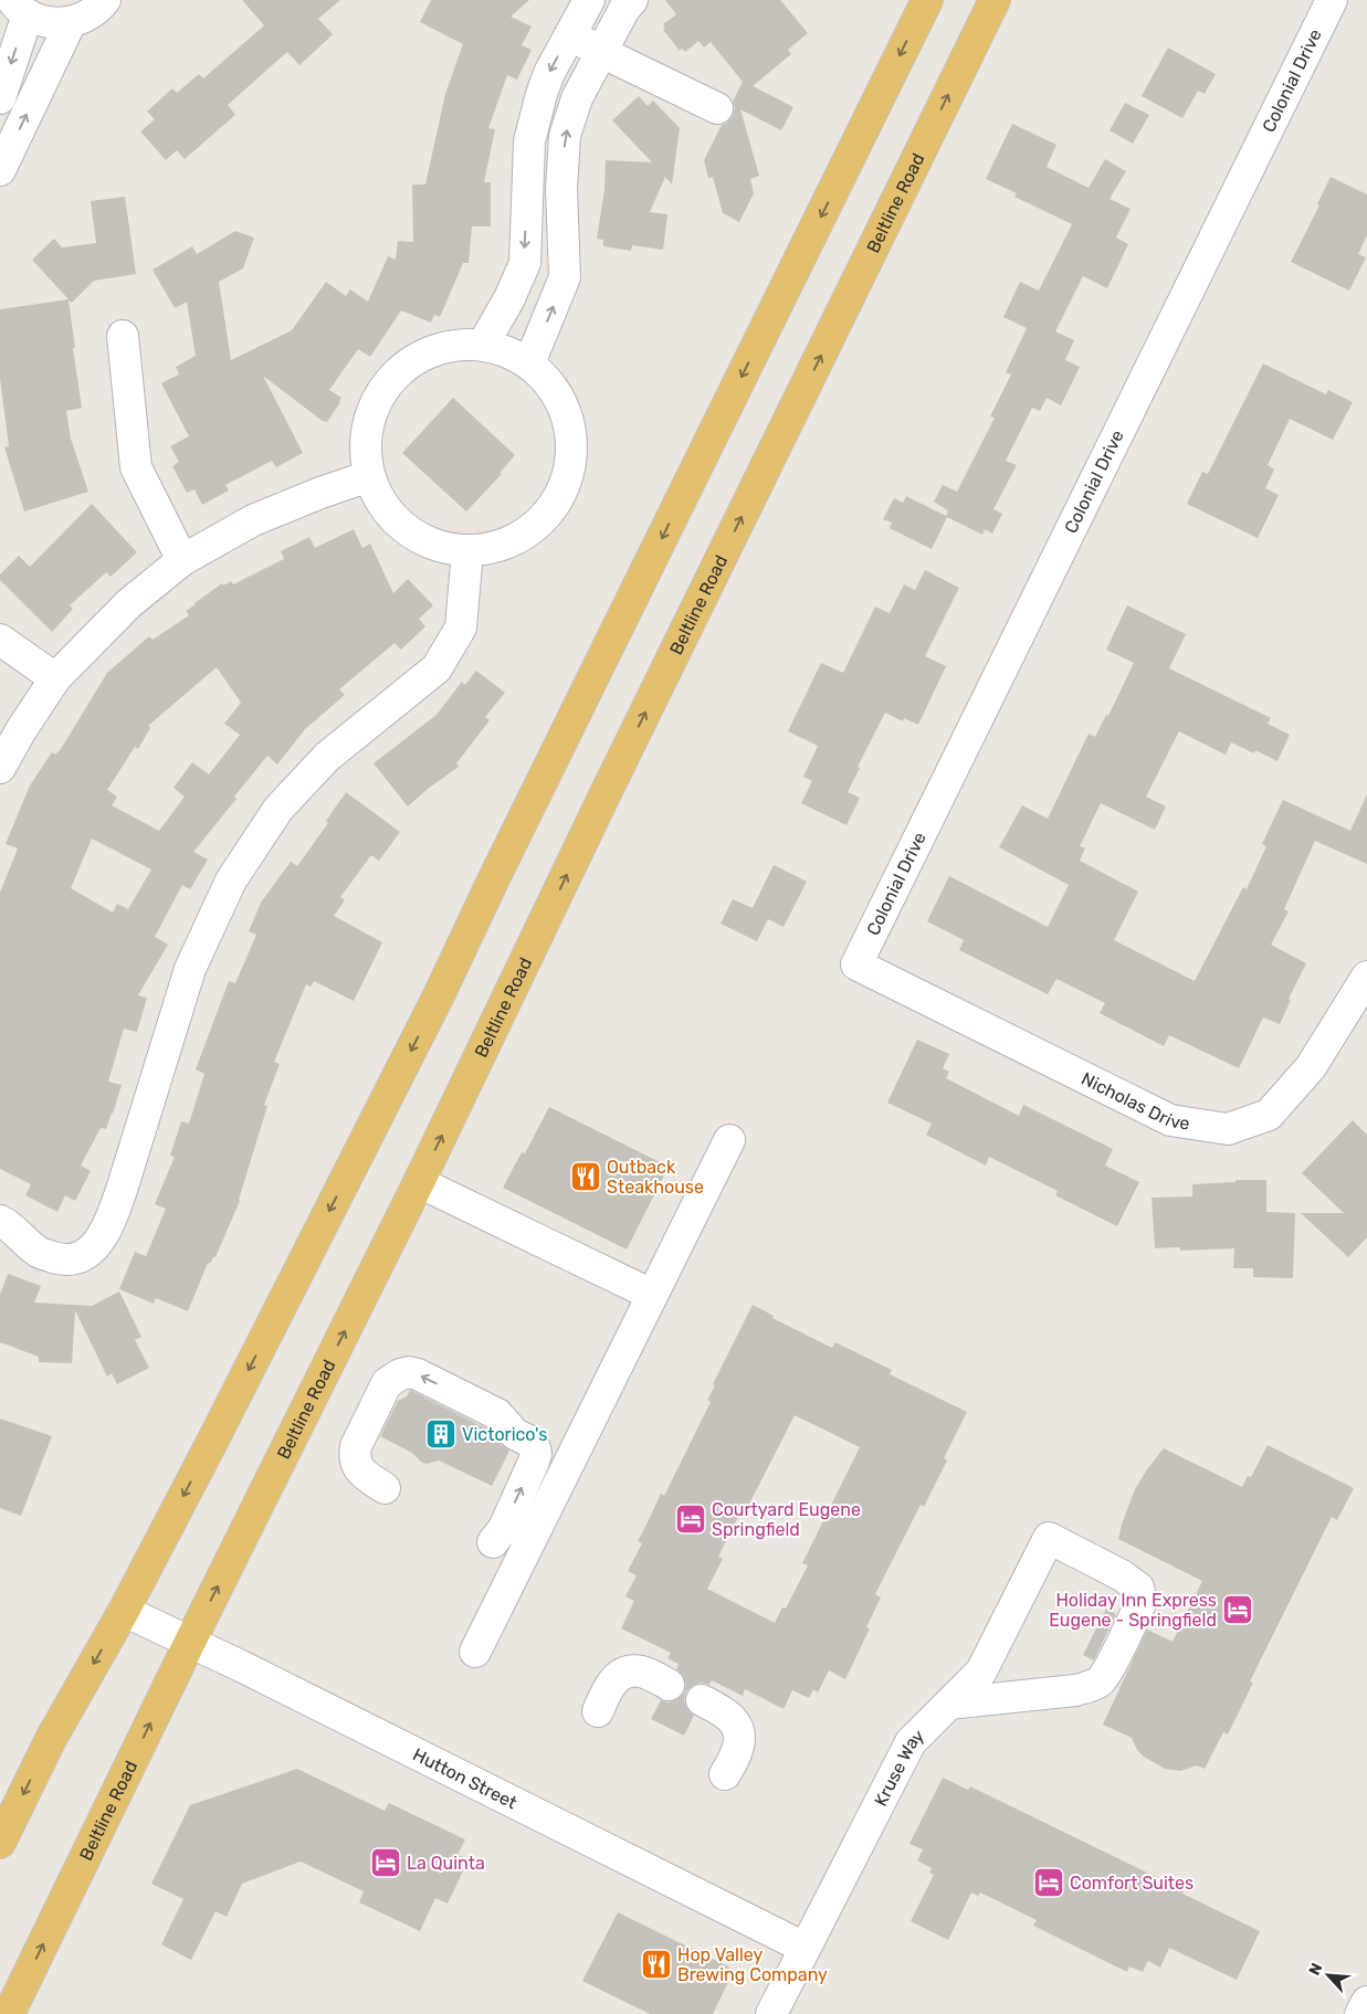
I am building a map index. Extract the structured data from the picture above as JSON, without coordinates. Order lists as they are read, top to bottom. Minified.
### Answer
{"streets":{"main road":["Beltline Road"],"street":["Colonial Drive","Nicholas Drive","Kruse Way","Hutton Street"]},"crossings":[["Colonial Drive","Nicholas Drive"],["Beltline Road","Hutton Street"],["Kruse Way","Hutton Street"]],"places":{"restaurant":["Outback Steakhouse","Hop Valley Brewing Company"],"building":["Victorico's"],"hotel":["Courtyard Eugene Springfield","Holiday Inn Express Eugene - Springfield","La Quinta","Comfort Suites"]},"north":"top left"}
